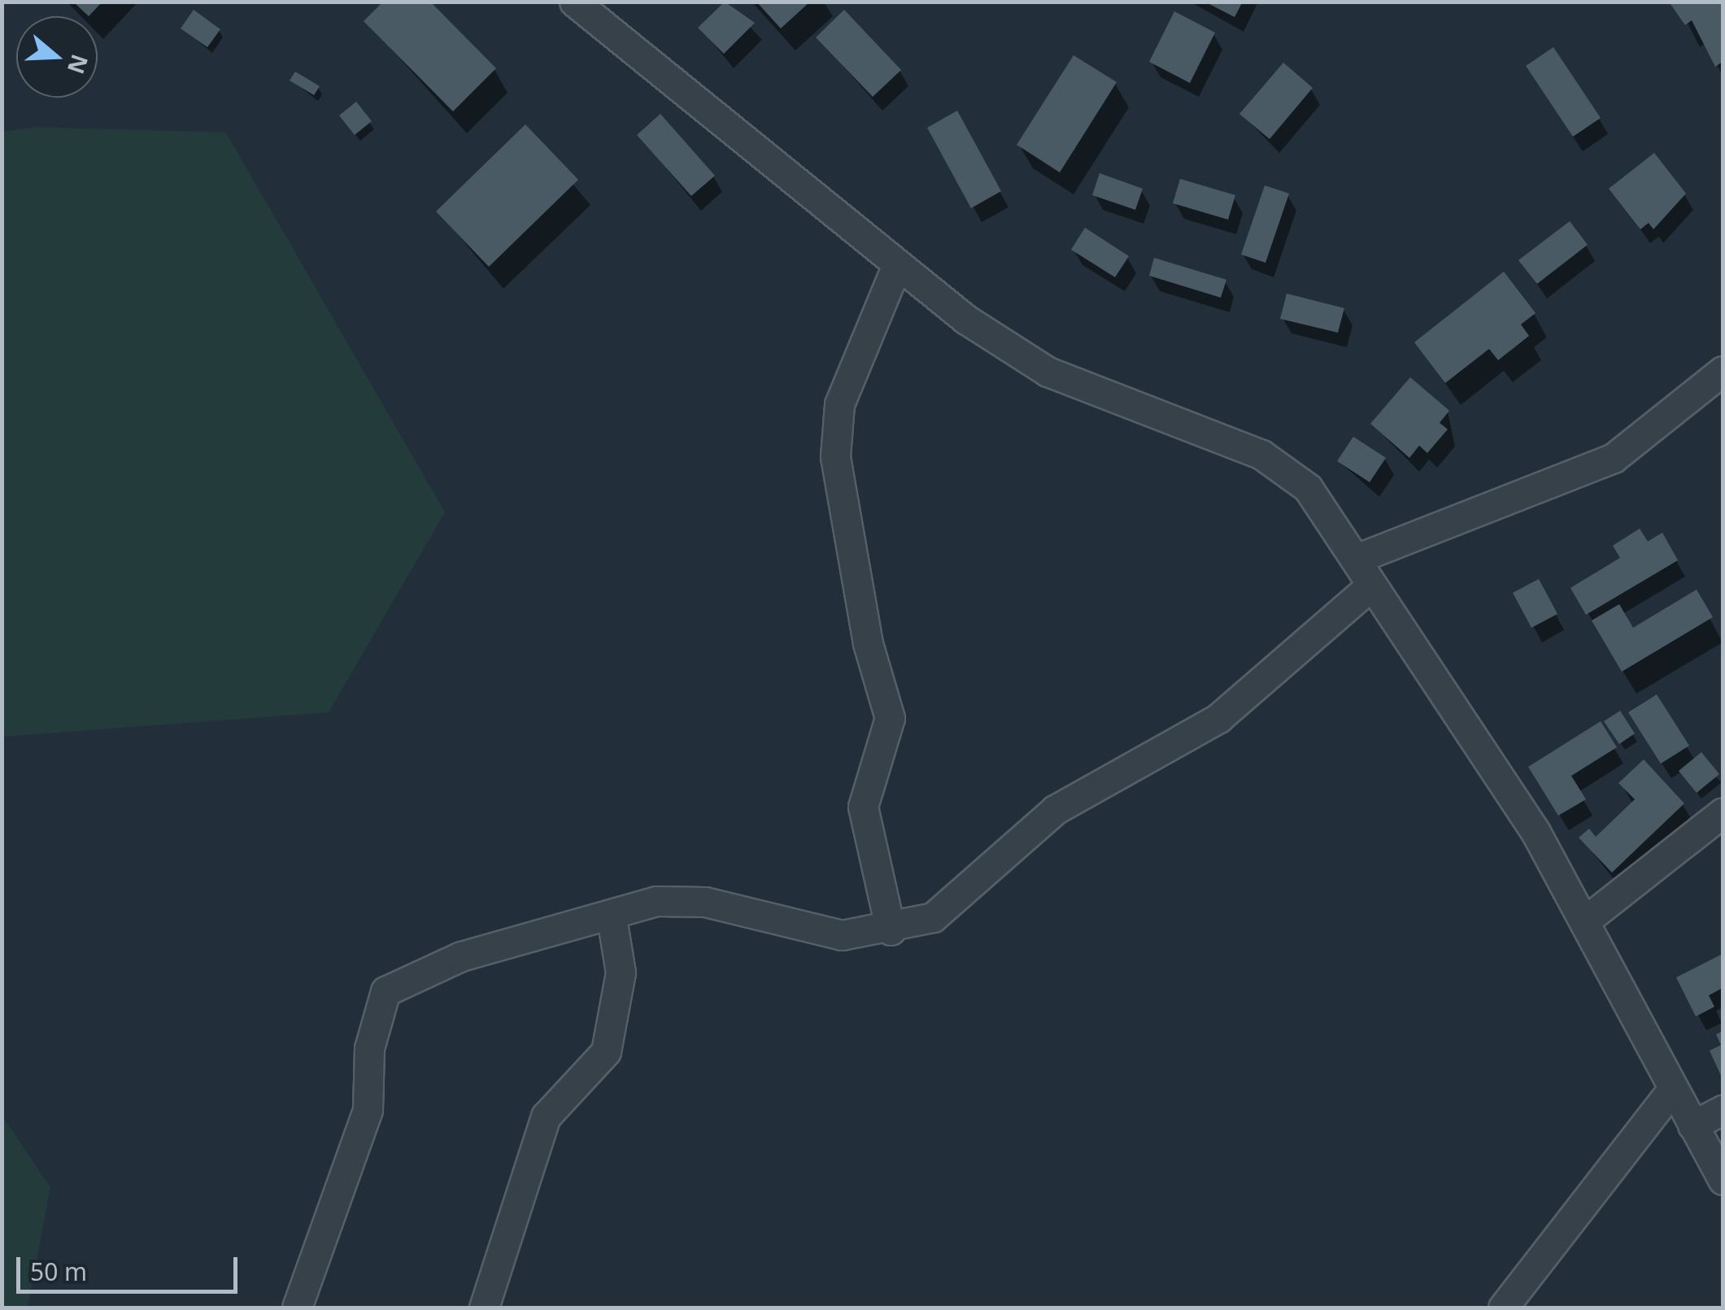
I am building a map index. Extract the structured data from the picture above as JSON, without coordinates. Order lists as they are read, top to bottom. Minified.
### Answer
{"scale_bar":"50 m","north":"right"}
